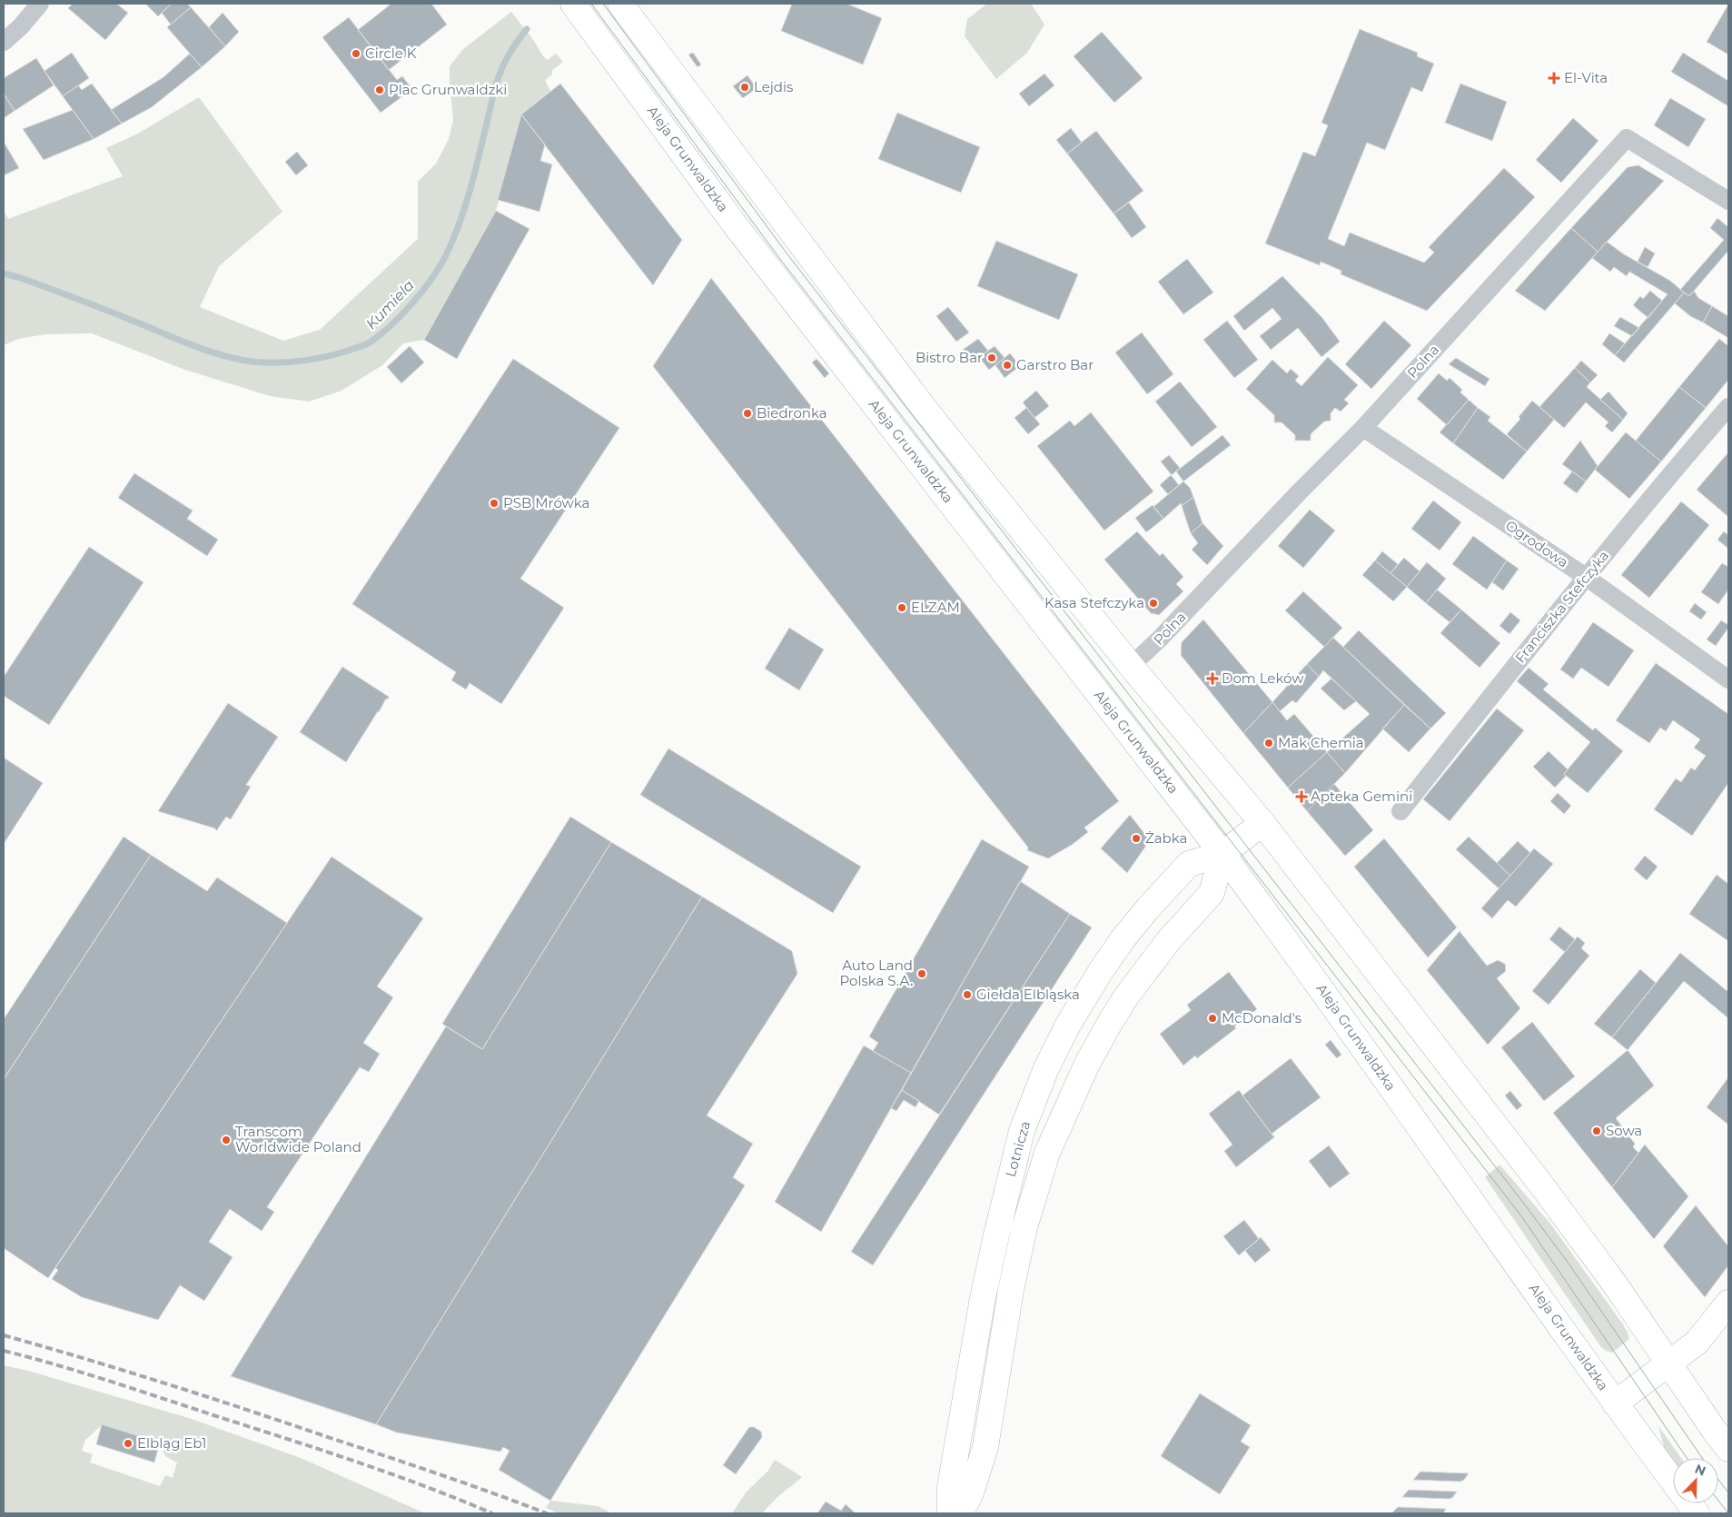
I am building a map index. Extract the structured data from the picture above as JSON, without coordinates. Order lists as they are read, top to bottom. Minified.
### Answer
{"streets":{"main road":["Aleja Grunwaldzka","Lotnicza"],"street":["Polna","Ogrodowa","Franciszka Stefczyka"]},"crossings":[["Aleja Grunwaldzka","Lotnicza"],["Polna","Ogrodowa"],["Ogrodowa","Franciszka Stefczyka"]],"water":["Kumiela"],"places":{"other":["Circle K","Lejdis","Plac Grunwaldzki","Bistro Bar","Garstro Bar","Biedronka","PSB Mrówka","Kasa Stefczyka","ELZAM","Mak Chemia","Żabka","Auto Land Polska S.A.","Giełda Elbląska","McDonald's","Sowa","Transcom Worldwide Poland","Elbląg Eb1"],"health":["El-Vita","Dom Leków","Apteka Gemini"]},"north":"top right"}
